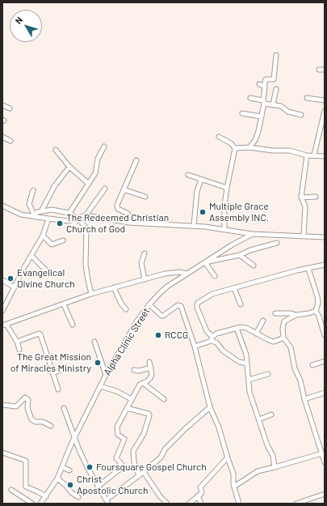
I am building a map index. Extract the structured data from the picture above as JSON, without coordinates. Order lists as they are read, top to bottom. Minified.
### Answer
{"streets":{"street":["Alpha Clinic Street"]},"places":["Multiple Grace Assembly INC.","The Redeemed Christian Church of God","Evangelical Divine Church","RCCG","The Great Mission of Miracles Ministry","Foursquare Gospel Church","Christ Apostolic Church"],"north":"top left"}
